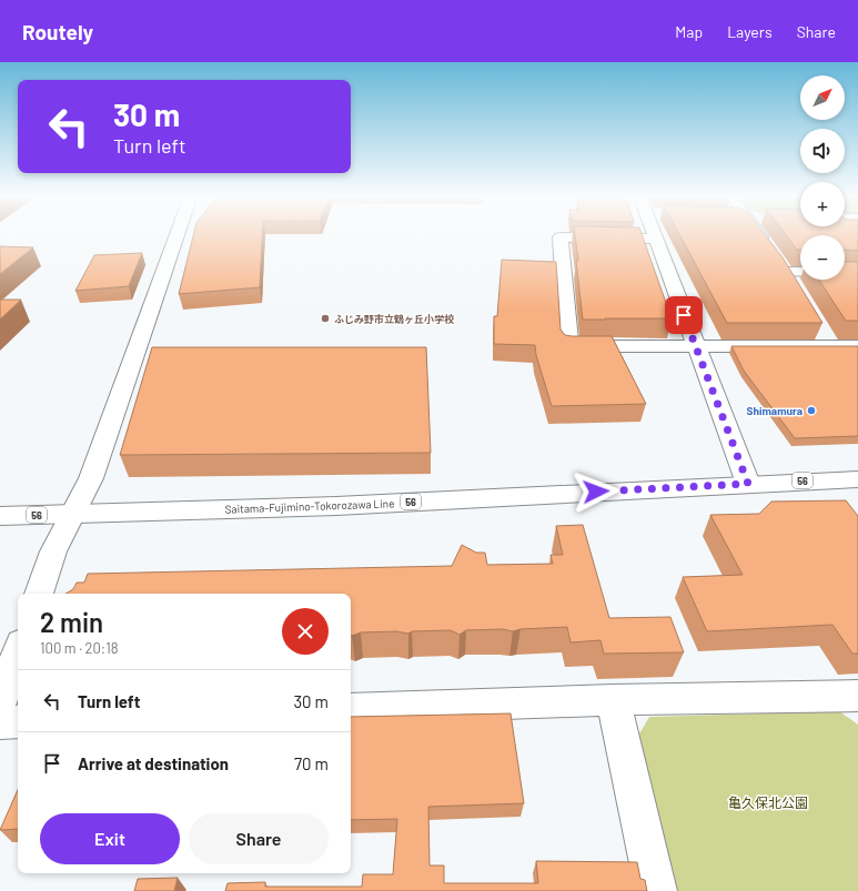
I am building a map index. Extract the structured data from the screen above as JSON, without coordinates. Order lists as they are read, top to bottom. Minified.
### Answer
{"streets":{"street":["56","Saitama-Fujimino-Tokorozawa Line"]},"parks":["亀久保北公園"],"places":["ふじみ野市立鶴ヶ丘小学校","Shimamura"],"north":"top right","page":{"header":"Routely","nav":["Map","Layers","Share"],"map_buttons":["+","−"],"turn":["30 m","Turn left"],"heading":["2 min","100 m · 20:18"],"list":[{"name":"Turn left","value":"30 m"},{"name":"Arrive at destination","value":"70 m"}],"buttons":["Exit","Share"]}}
